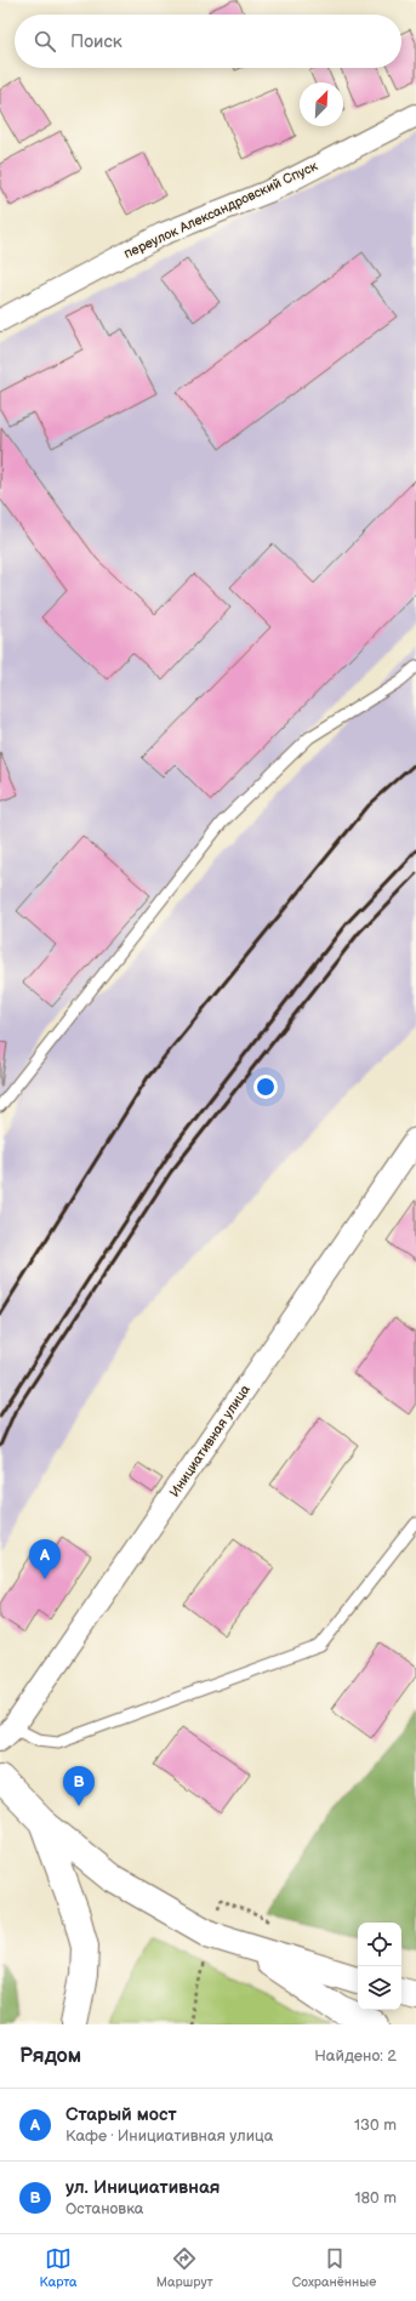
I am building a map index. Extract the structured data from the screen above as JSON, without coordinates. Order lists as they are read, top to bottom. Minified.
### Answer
{"streets":{"street":["переулок Александровский Спуск","Инициативная улица"]},"north":"top right","page":{"search":"Поиск","pins":["A","B"],"heading":["Рядом","Найдено: 2"],"list":[{"mark":"A","name":"Старый мост","note":"Кафе · Инициативная улица","value":"130 m"},{"mark":"B","name":"ул. Инициативная","note":"Остановка","value":"180 m"}],"nav":["Карта","Маршрут","Сохранённые"]}}
